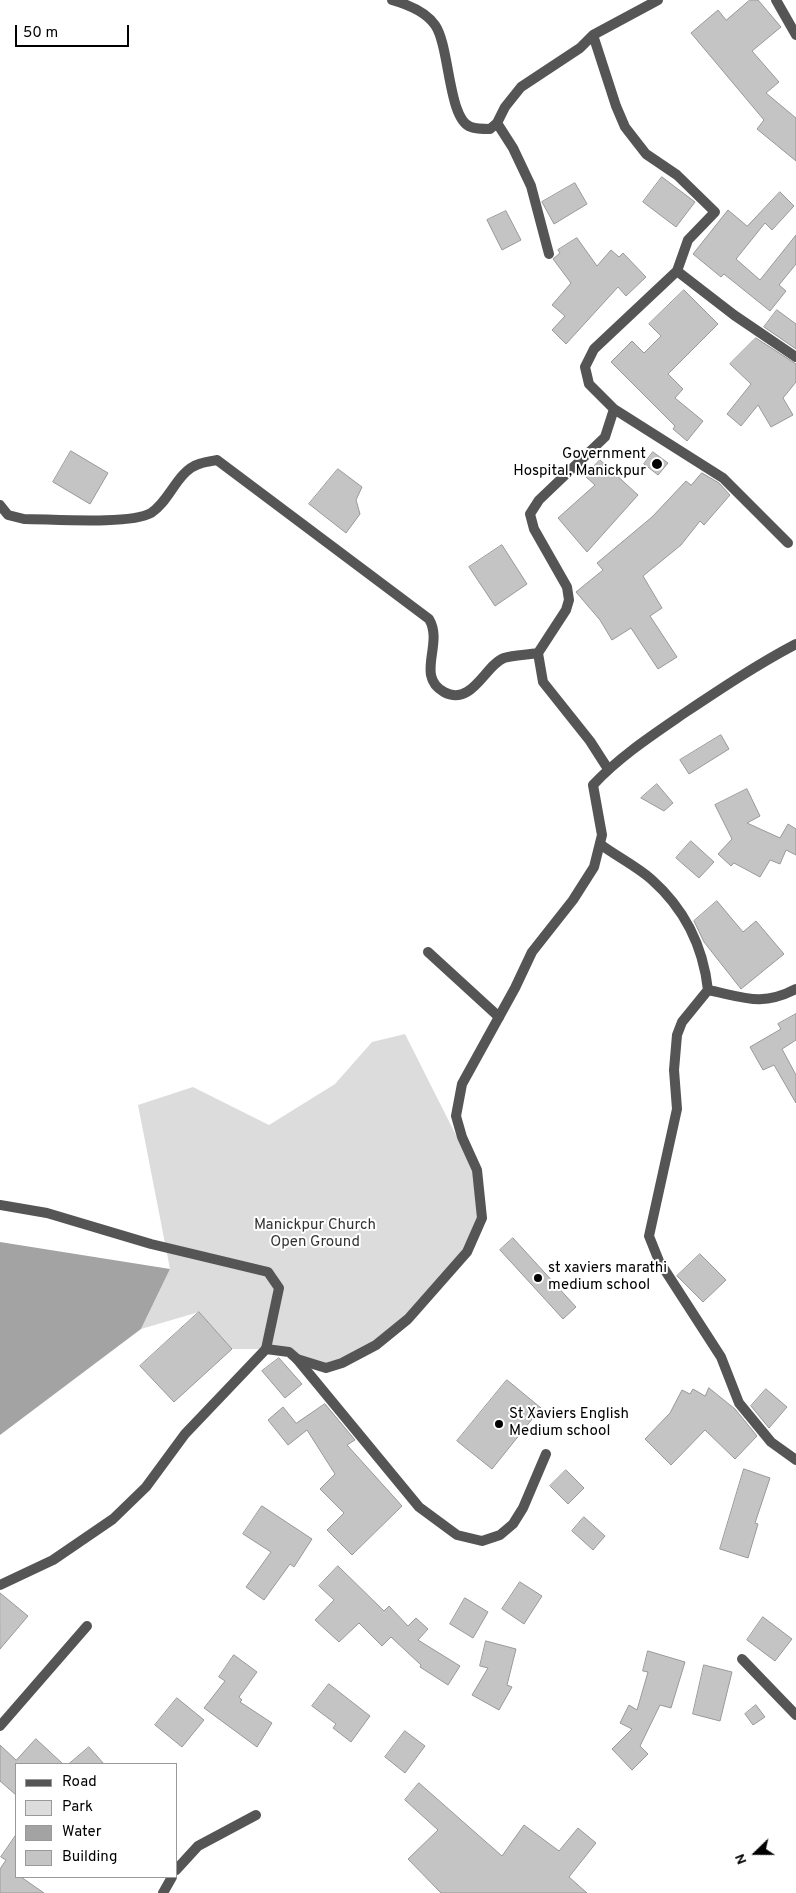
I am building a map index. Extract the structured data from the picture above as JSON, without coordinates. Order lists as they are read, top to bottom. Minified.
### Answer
{"parks":["Manickpur Church Open Ground"],"places":["Government Hospital, Manickpur","st xaviers marathi medium school","St Xaviers English Medium school"],"legend":["Road","Park","Water","Building"],"scale_bar":"50 m","north":"left"}
